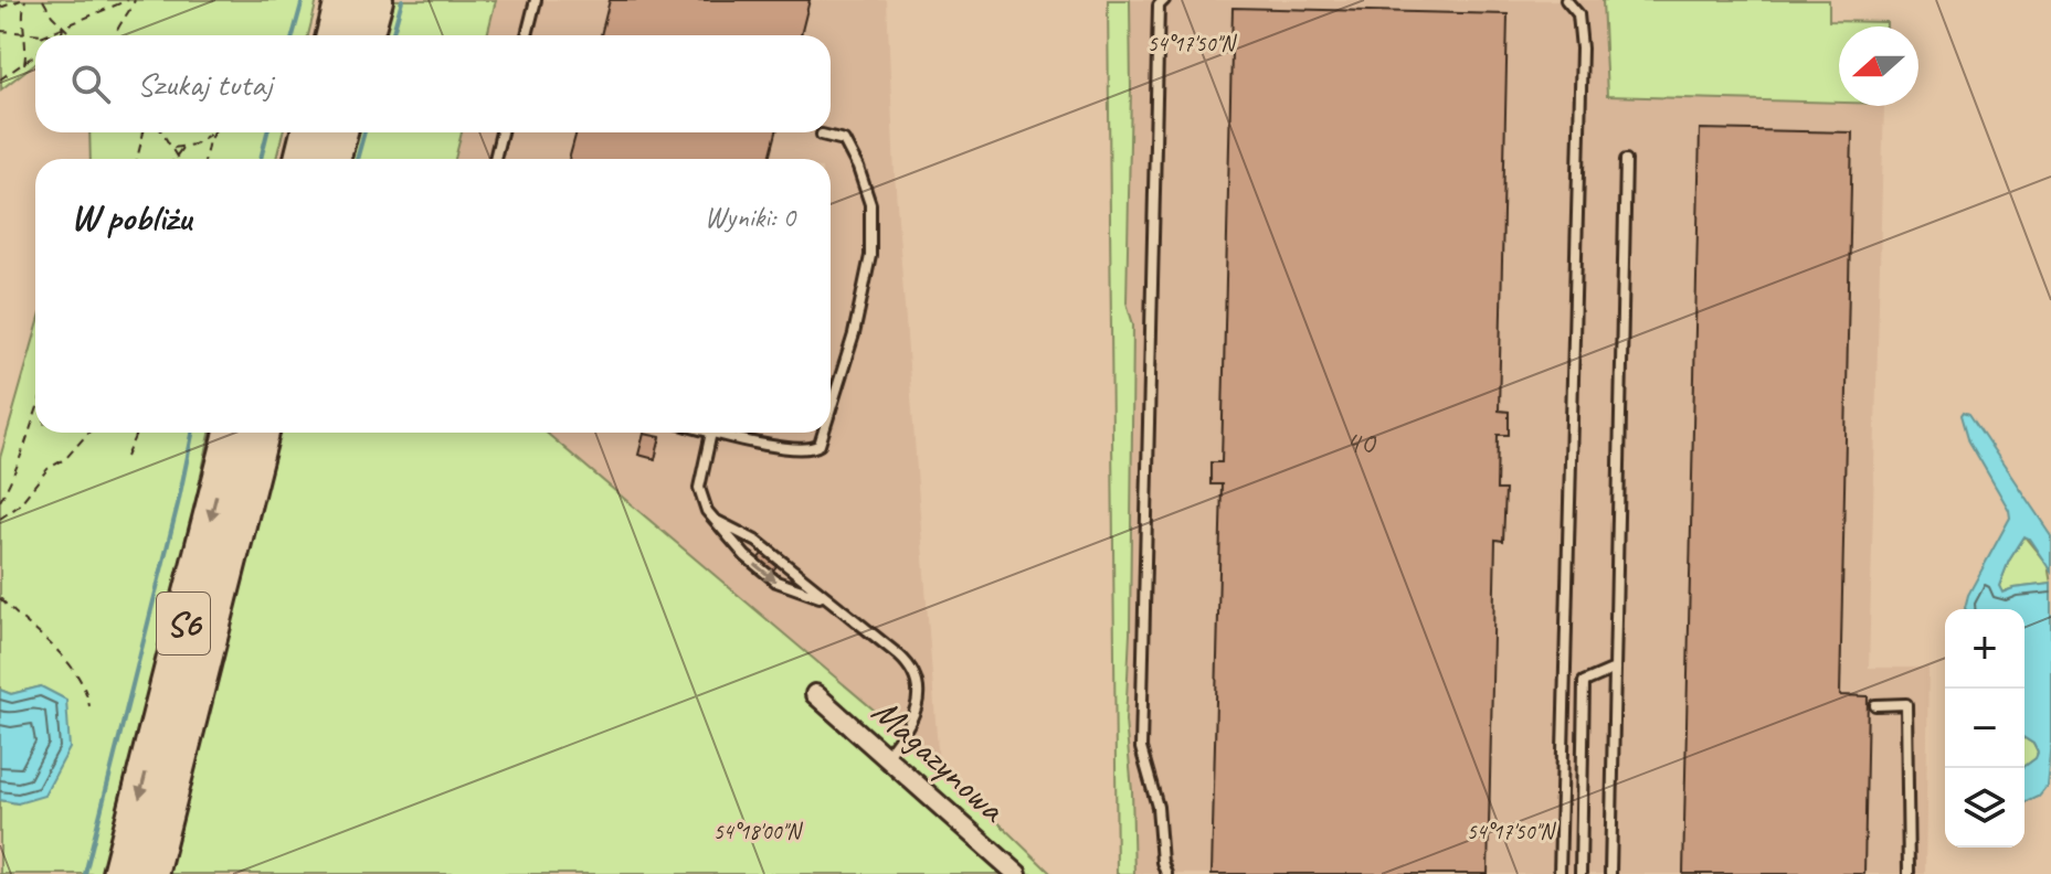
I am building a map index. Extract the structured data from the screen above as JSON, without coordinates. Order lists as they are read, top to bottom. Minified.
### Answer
{"streets":{"highway":["S6"],"street":["Magazynowa"]},"house_numbers":["40"],"north":"left","page":{"search":"Szukaj tutaj","heading":["W pobliżu","Wyniki: 0"],"map_buttons":["+","−"]},"coordinates":["54°17'50\"N","54°18'00\"N"]}
